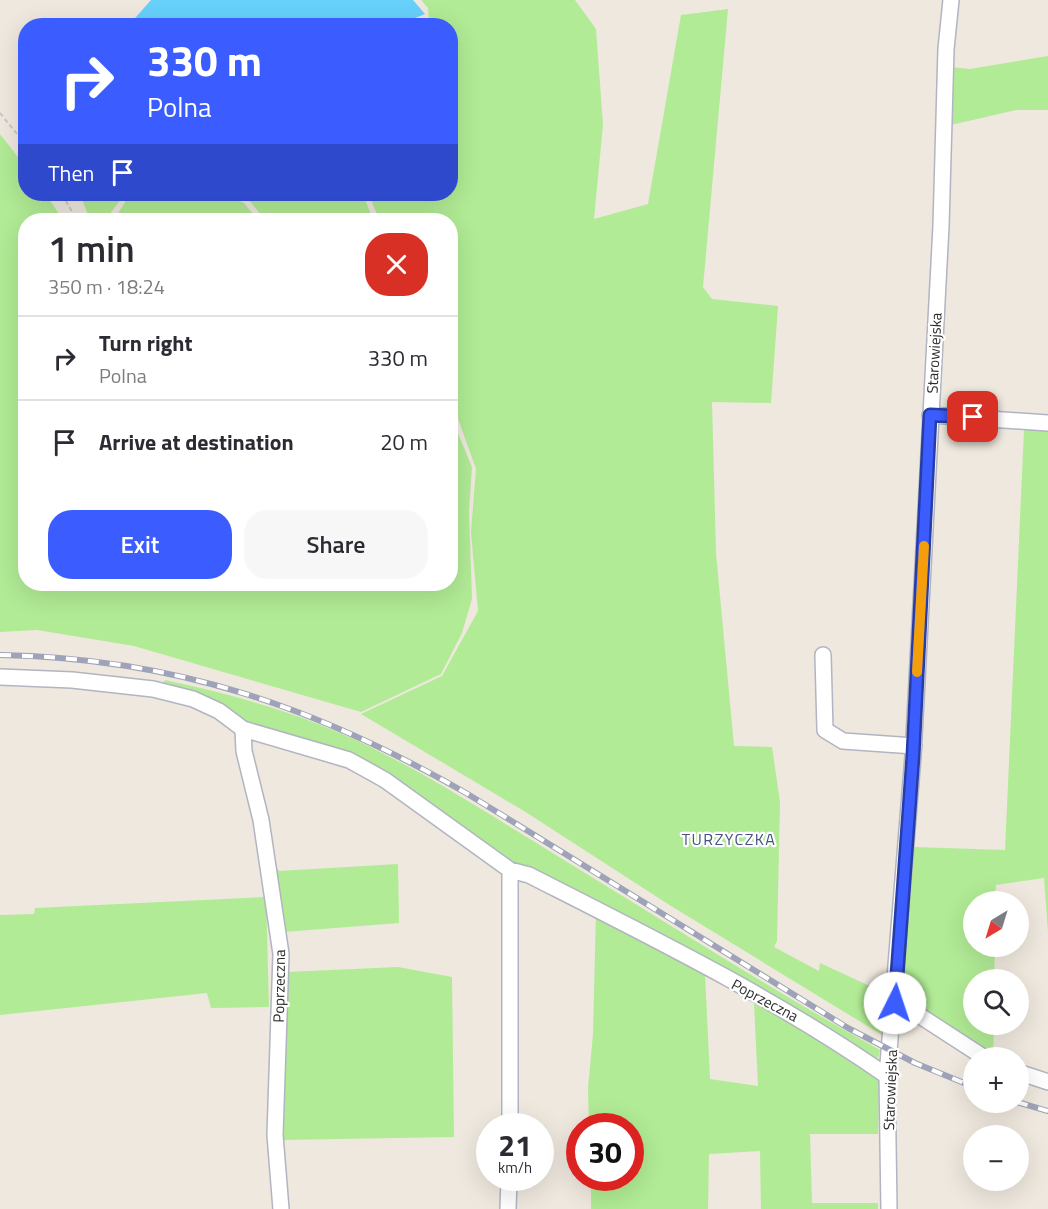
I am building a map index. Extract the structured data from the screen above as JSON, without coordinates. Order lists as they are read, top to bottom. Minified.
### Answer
{"streets":{"street":["Starowiejska","Poprzeczna"]},"crossings":[["Starowiejska","Poprzeczna"]],"districts":["TURZYCZKA"],"north":"bottom left","page":{"turn":["330 m","Polna"],"then":"Then","heading":["1 min","350 m · 18:24"],"list":[{"name":"Turn right","note":"Polna","value":"330 m"},{"name":"Arrive at destination","value":"20 m"}],"buttons":["Exit","Share"],"map_buttons":["+","−"],"speed":"21 km/h","limit":"30"}}
